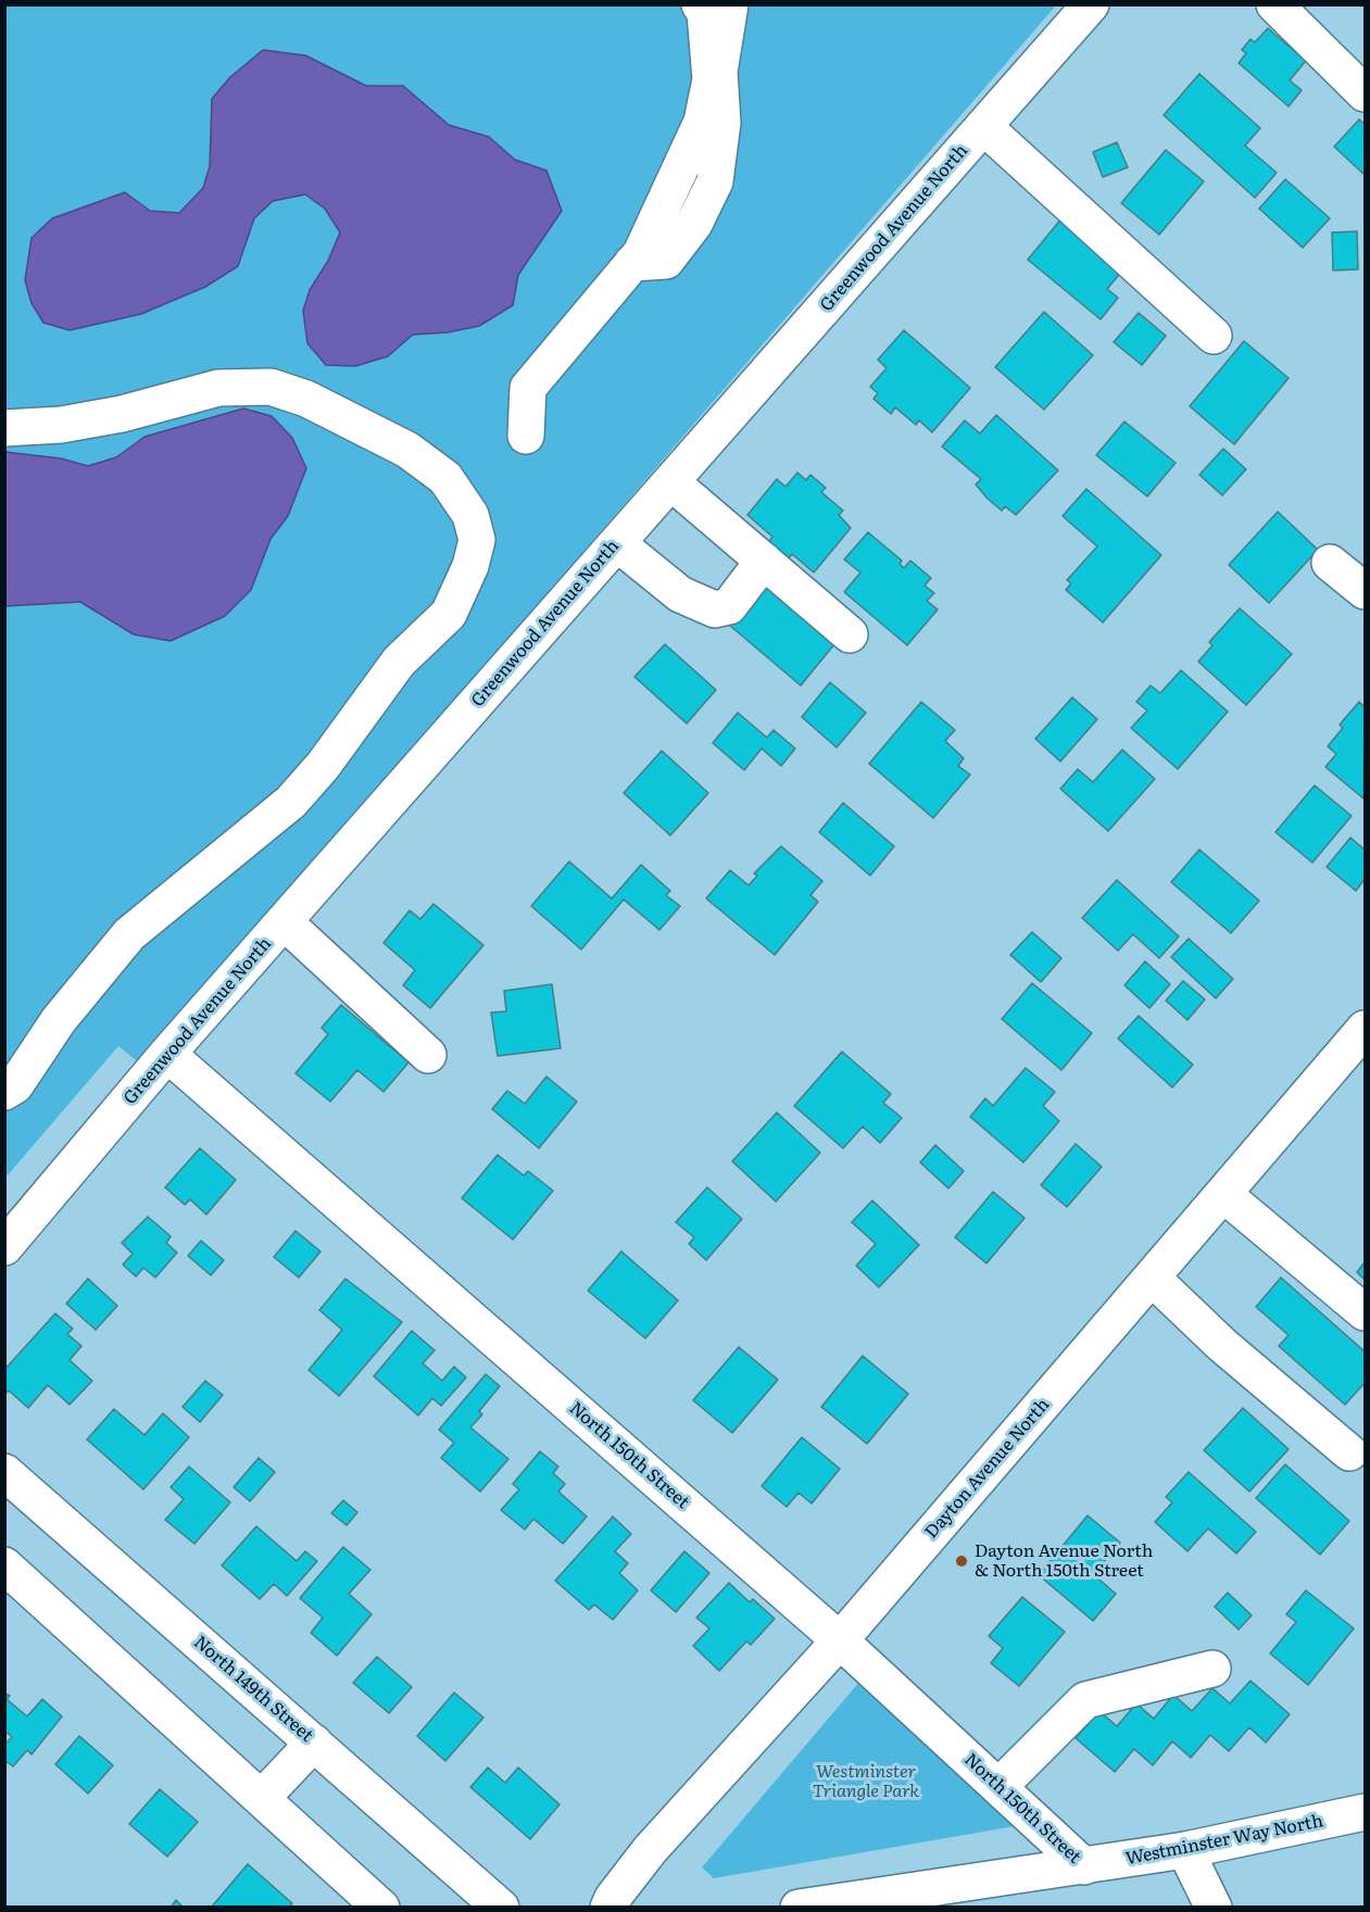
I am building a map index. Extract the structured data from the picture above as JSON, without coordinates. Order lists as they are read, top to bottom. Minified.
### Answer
{"streets":{"street":["Greenwood Avenue North","North 150th Street","Dayton Avenue North","North 149th Street","Westminster Way North"]},"crossings":[["Greenwood Avenue North","North 150th Street"],["North 150th Street","Dayton Avenue North"],["North 150th Street","Westminster Way North"]],"parks":["Westminster Triangle Park"],"places":["Dayton Avenue North & North 150th Street"]}
